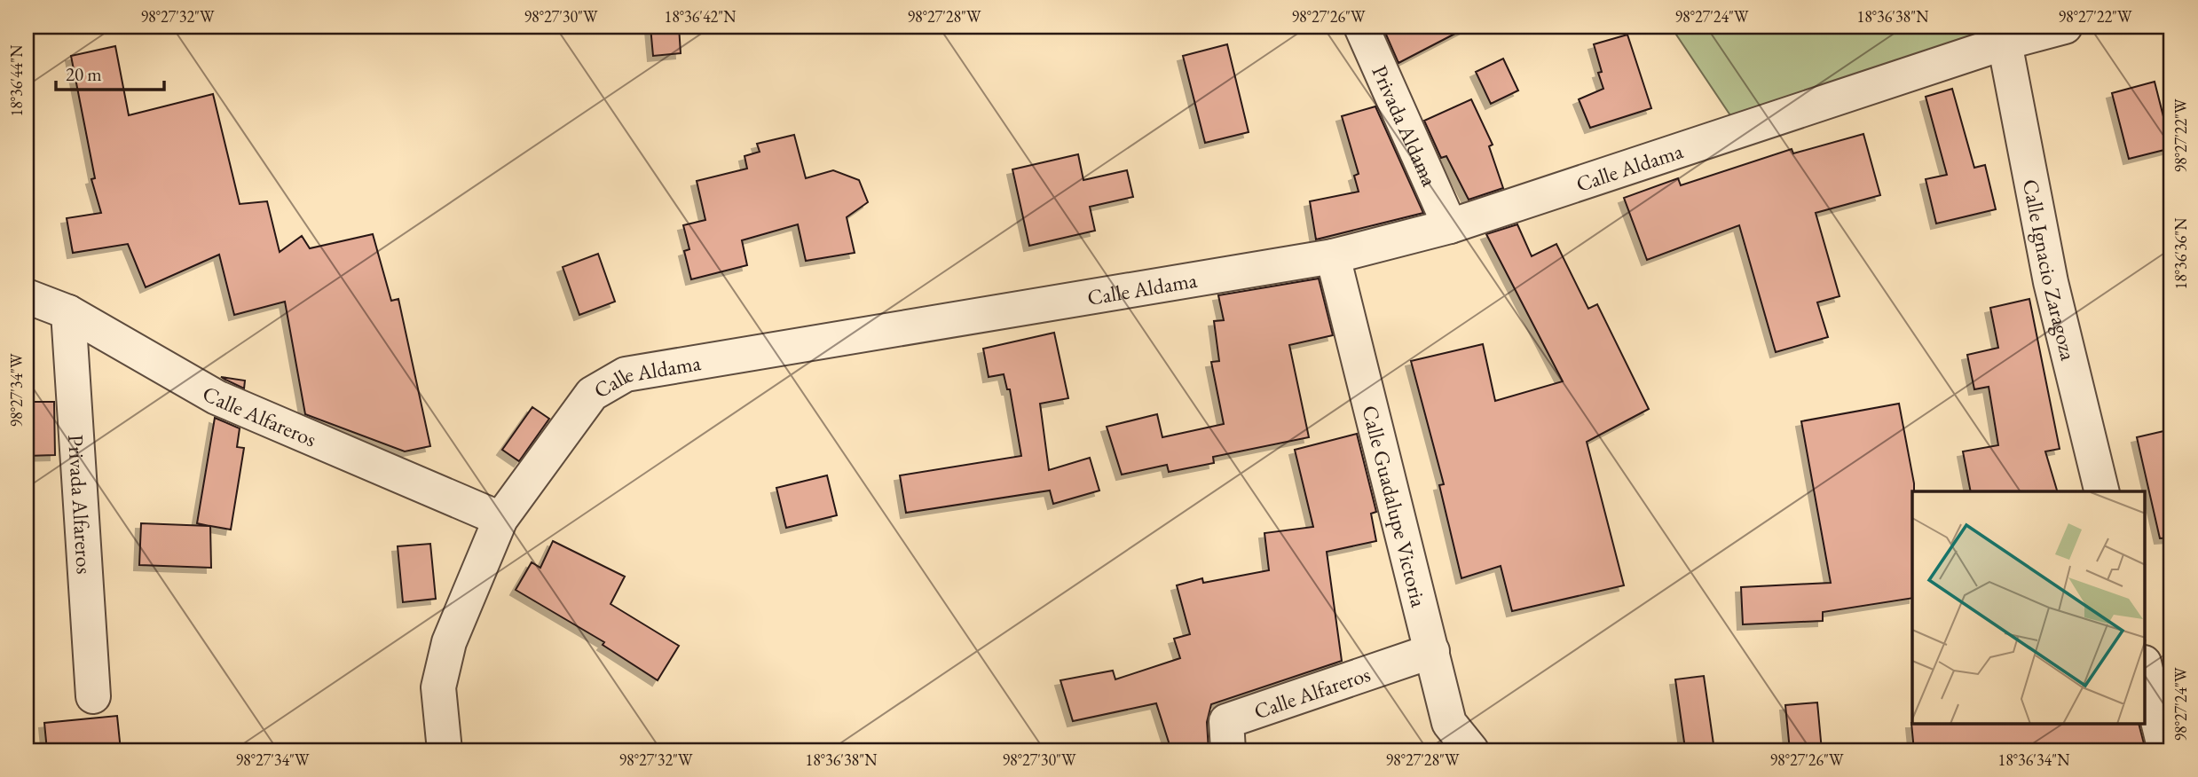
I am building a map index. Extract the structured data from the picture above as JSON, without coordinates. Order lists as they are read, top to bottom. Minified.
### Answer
{"streets":{"street":["Privada Aldama","Calle Aldama","Calle Ignacio Zaragoza","Calle Alfareros","Privada Alfareros","Calle Guadalupe Victoria"]},"crossings":[["Privada Aldama","Calle Aldama"],["Calle Aldama","Calle Ignacio Zaragoza"],["Calle Aldama","Calle Alfareros"],["Calle Aldama","Calle Guadalupe Victoria"],["Calle Alfareros","Privada Alfareros"],["Calle Alfareros","Calle Guadalupe Victoria"]],"scale_bar":"20 m","coordinates":["98°27'32\"W","98°27'30\"W","18°36'42\"N","98°27'28\"W","98°27'26\"W","98°27'24\"W","18°36'38\"N","98°27'22\"W","18°36'44\"N","18°36'36\"N","98°27'34\"W","18°36'34\"N"]}
